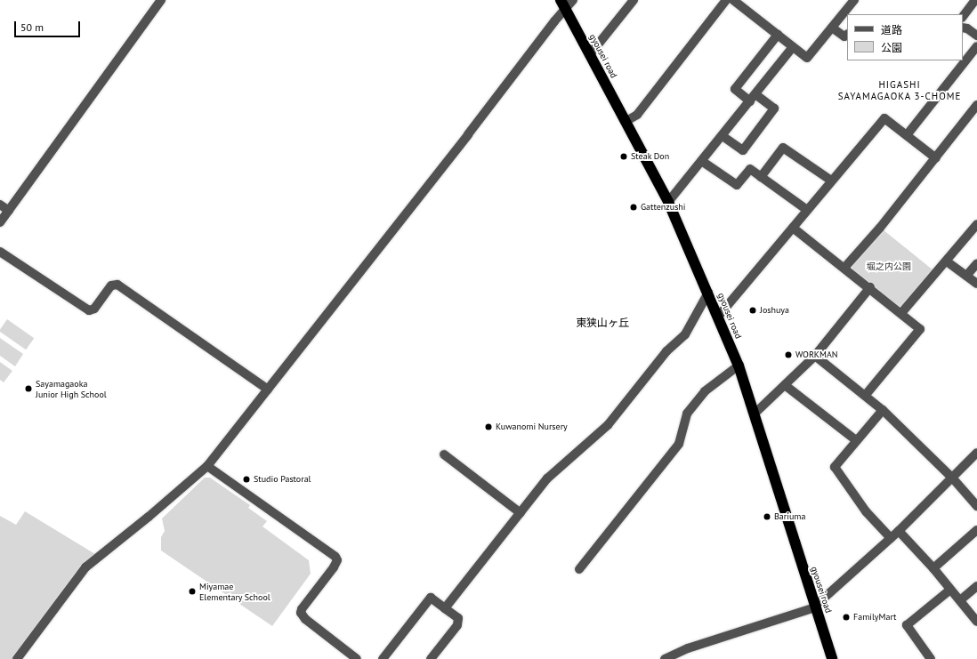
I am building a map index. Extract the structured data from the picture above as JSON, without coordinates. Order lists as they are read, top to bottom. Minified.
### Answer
{"streets":{"highway":["gyousei road"]},"districts":["HIGASHI SAYAMAGAOKA 3-CHOME","東狭山ヶ丘"],"parks":["堀之内公園"],"places":["Steak Don","Gattenzushi","Joshuya","WORKMAN","Sayamagaoka Junior High School","Kuwanomi Nursery","Studio Pastoral","Bariuma","Miyamae Elementary School","FamilyMart"],"legend":["道路","公園"],"scale_bar":"50 m"}
